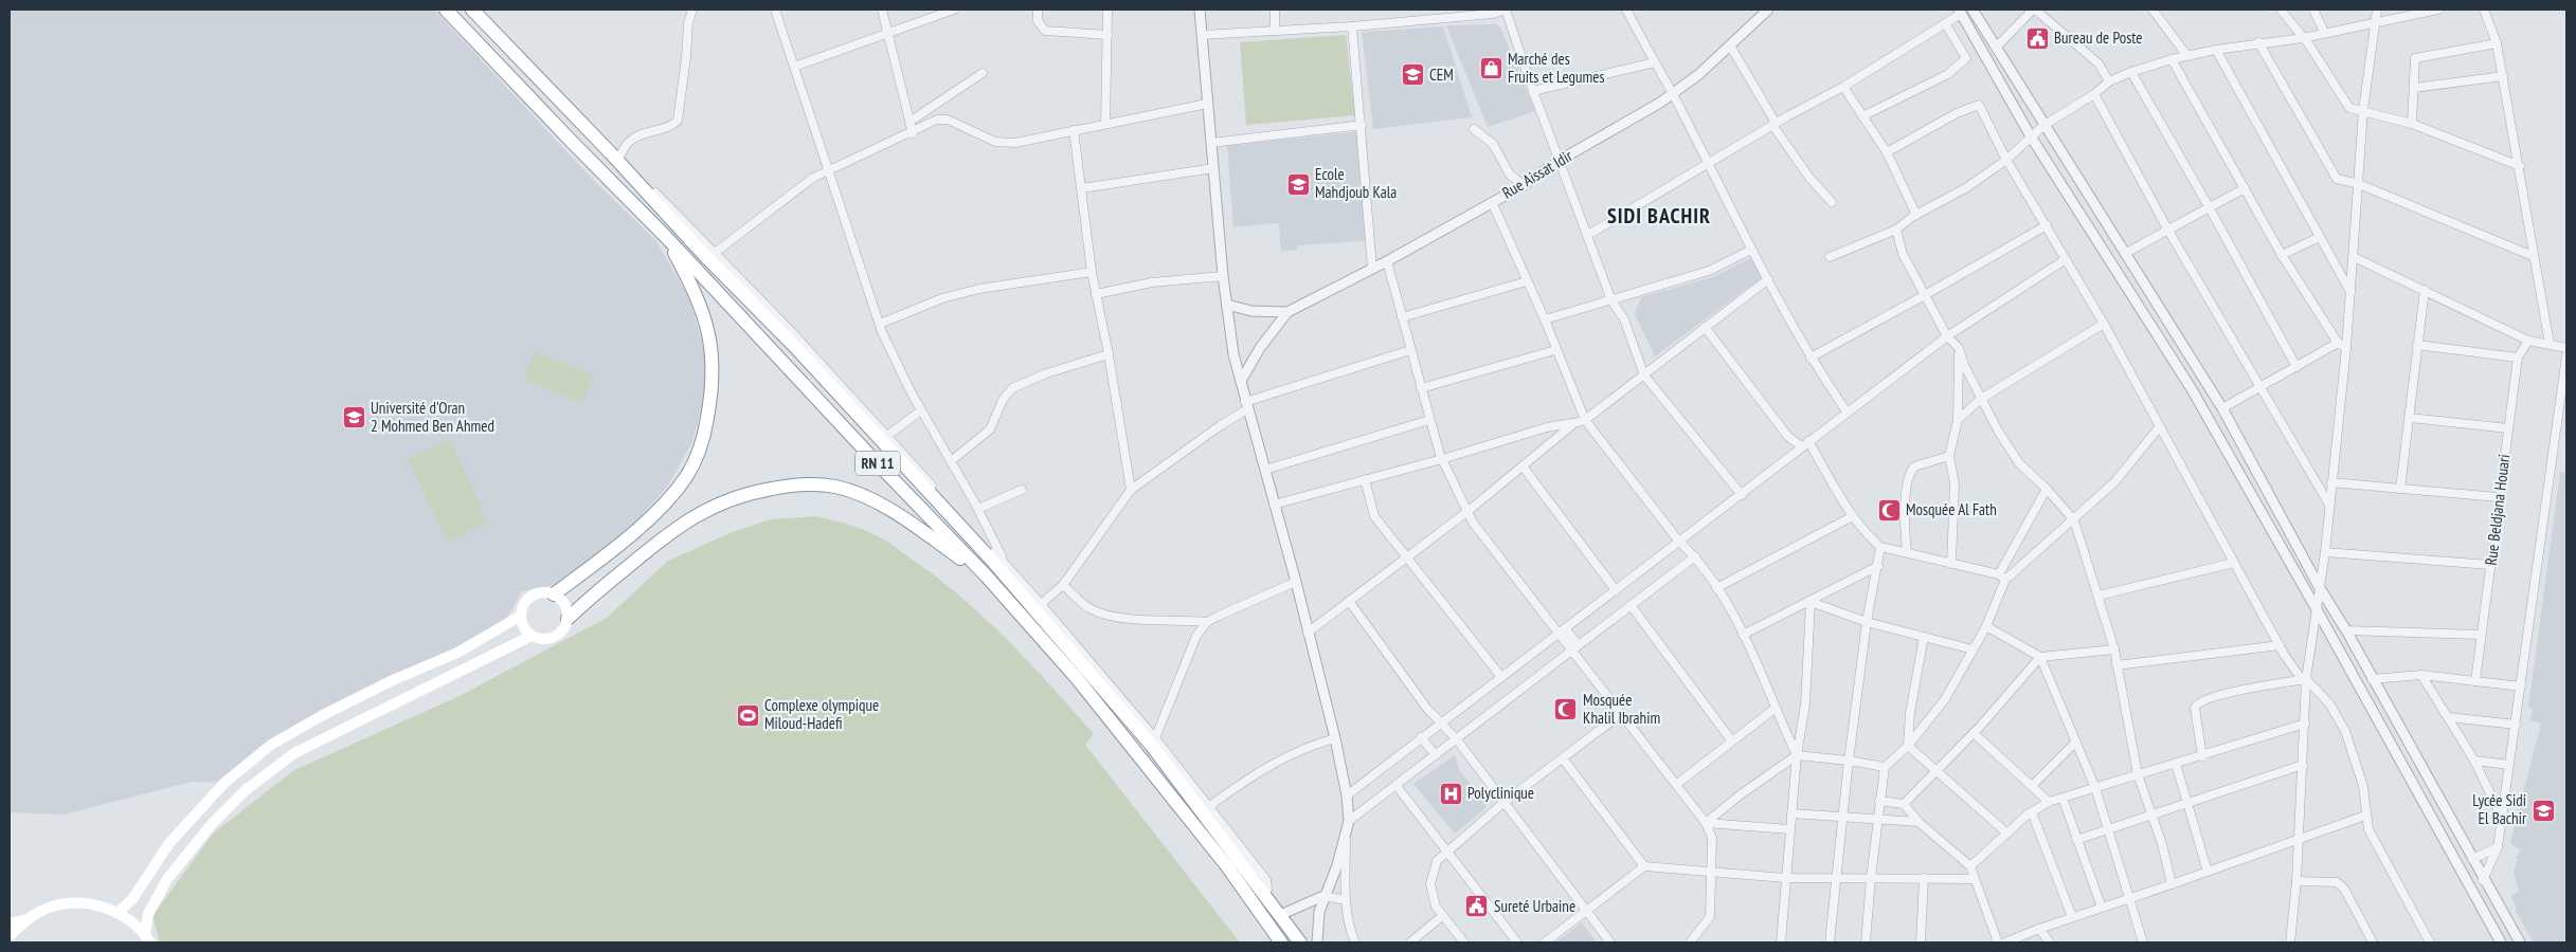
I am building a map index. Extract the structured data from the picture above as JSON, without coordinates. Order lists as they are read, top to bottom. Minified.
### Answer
{"streets":{"highway":["RN 11"],"street":["Rue Aissat Idir","Rue Beldjana Houari"]},"districts":["SIDI BACHIR"],"places":{"public building":["Bureau de Poste","Sureté Urbaine"],"shop":["Marché des Fruits et Legumes"],"school or university":["CEM","Ecole Mahdjoub Kala","Université d'Oran 2 Mohmed Ben Ahmed","Lycée Sidi El Bachir"],"mosque":["Mosquée Al Fath","Mosquée Khalil Ibrahim"],"sports":["Complexe olympique Miloud-Hadefi"],"hospital":["Polyclinique"]}}
